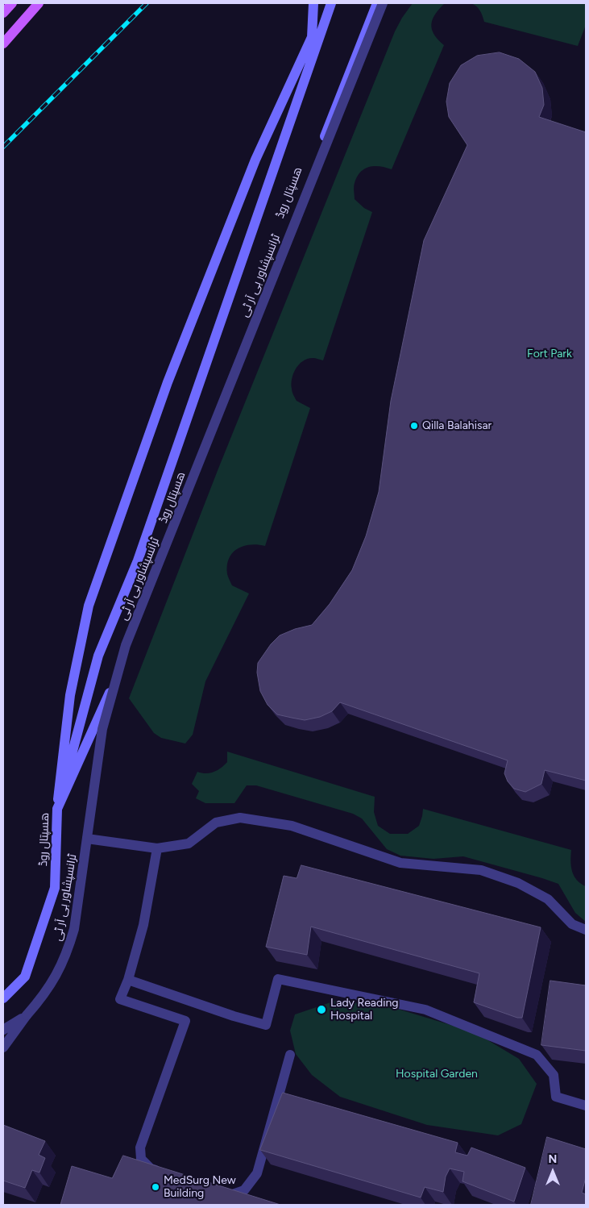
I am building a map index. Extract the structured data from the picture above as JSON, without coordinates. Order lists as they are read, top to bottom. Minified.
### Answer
{"streets":{"street":["ھسپتال روڈ"],"lane":["ٹرانسپشاور بی آر ٹی"]},"parks":["Fort Park","Hospital Garden"],"places":["Qilla Balahisar","Lady Reading Hospital","MedSurg New Building"],"north":"top"}
